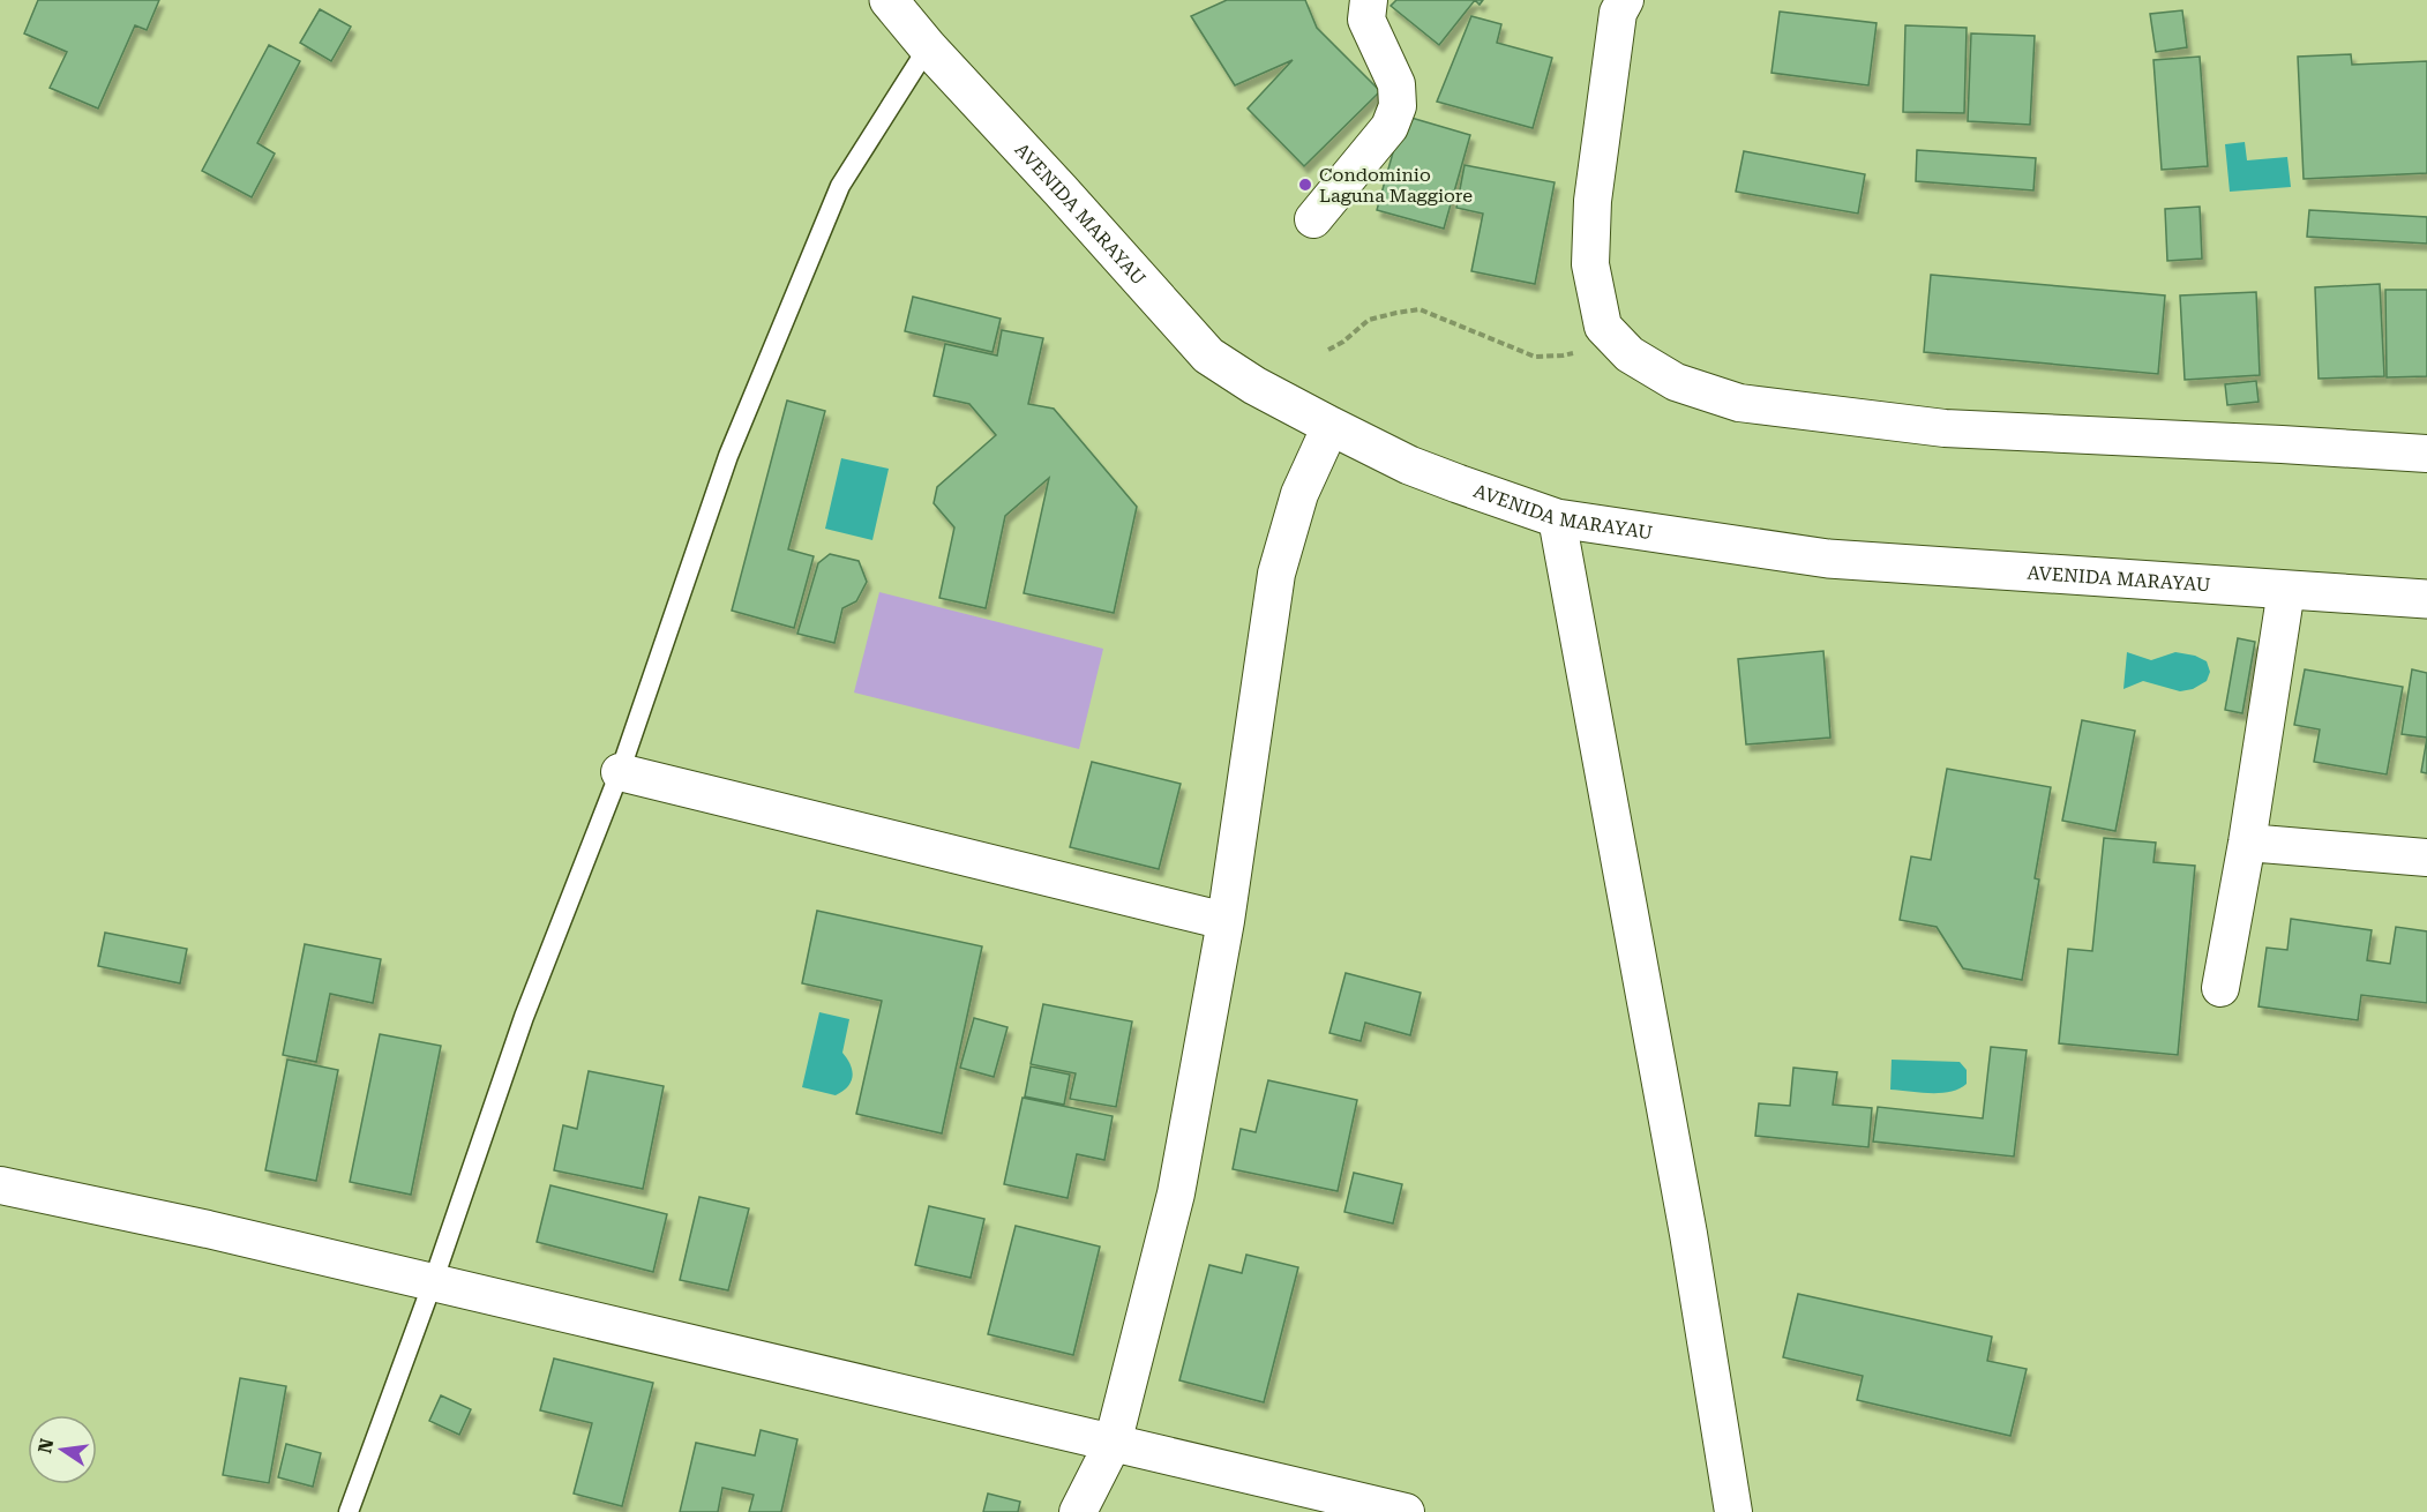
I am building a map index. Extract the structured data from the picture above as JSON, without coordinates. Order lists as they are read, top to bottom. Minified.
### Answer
{"streets":{"street":["AVENIDA MARAYAU"]},"places":["Condominio Laguna Maggiore"],"north":"left"}
